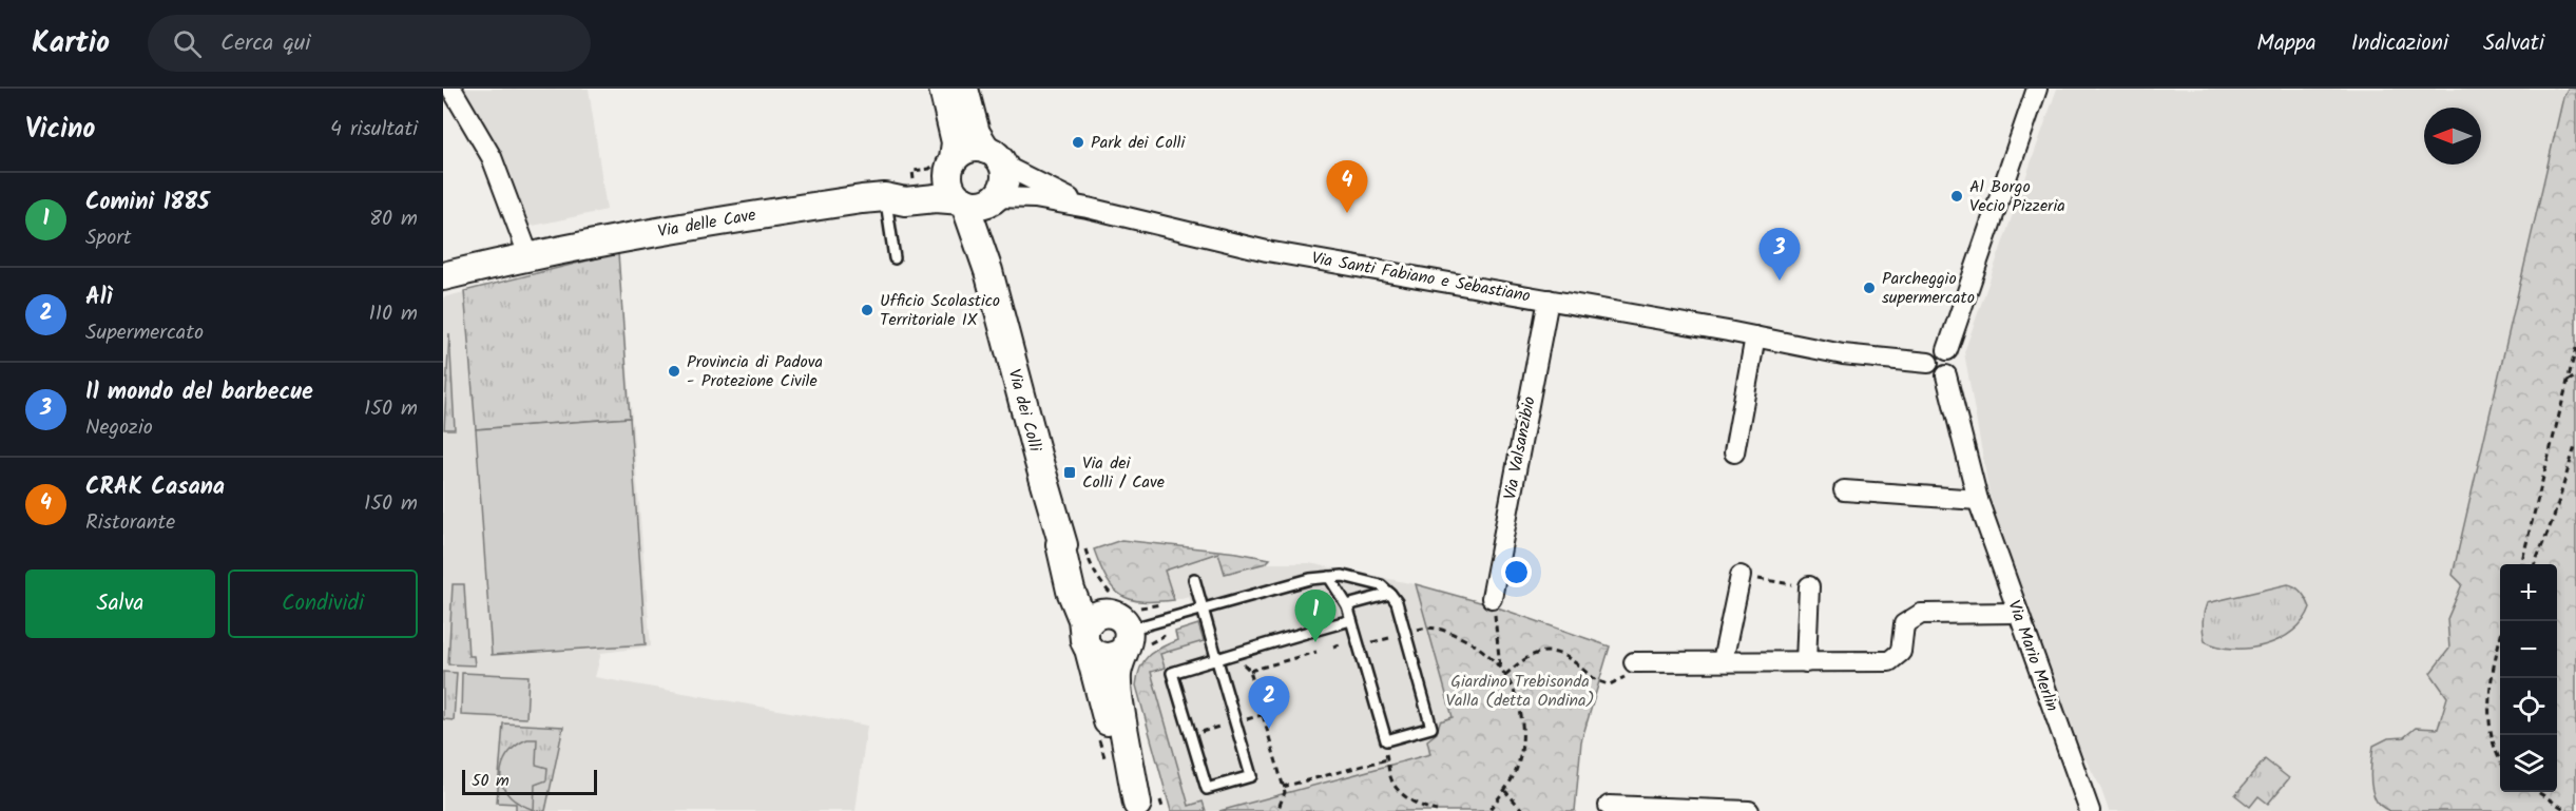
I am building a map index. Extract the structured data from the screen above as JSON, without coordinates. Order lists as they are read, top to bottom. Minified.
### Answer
{"streets":{"main road":["Via delle Cave","Via dei Colli"],"street":["Via Santi Fabiano e Sebastiano","Via Valsanzibio","Via Mario Merlin"]},"crossings":[["Via delle Cave","Via Santi Fabiano e Sebastiano"],["Via delle Cave","Via dei Colli"],["Via Santi Fabiano e Sebastiano","Via dei Colli"],["Via Santi Fabiano e Sebastiano","Via Valsanzibio"],["Via Santi Fabiano e Sebastiano","Via Mario Merlin"]],"parks":["Giardino Trebisonda Valla (detta Ondina)"],"places":{"other":["Park dei Colli","Al Borgo Vecio Pizzeria","Parcheggio supermercato","Ufficio Scolastico Territoriale IX","Provincia di Padova - Protezione Civile"],"transit":["Via dei Colli / Cave"]},"scale_bar":"50 m","north":"left","page":{"header":"Kartio","search":"Cerca qui","nav":["Mappa","Indicazioni","Salvati"],"heading":["Vicino","4 risultati"],"pins":["4","3","1","2"],"list":[{"mark":"1","name":"Comini 1885","note":"Sport","value":"80 m"},{"mark":"2","name":"Alì","note":"Supermercato","value":"110 m"},{"mark":"3","name":"Il mondo del barbecue","note":"Negozio","value":"150 m"},{"mark":"4","name":"CRAK Casana","note":"Ristorante","value":"150 m"}],"buttons":["Salva","Condividi"],"map_buttons":["+","−"],"scale":"50 m"}}
